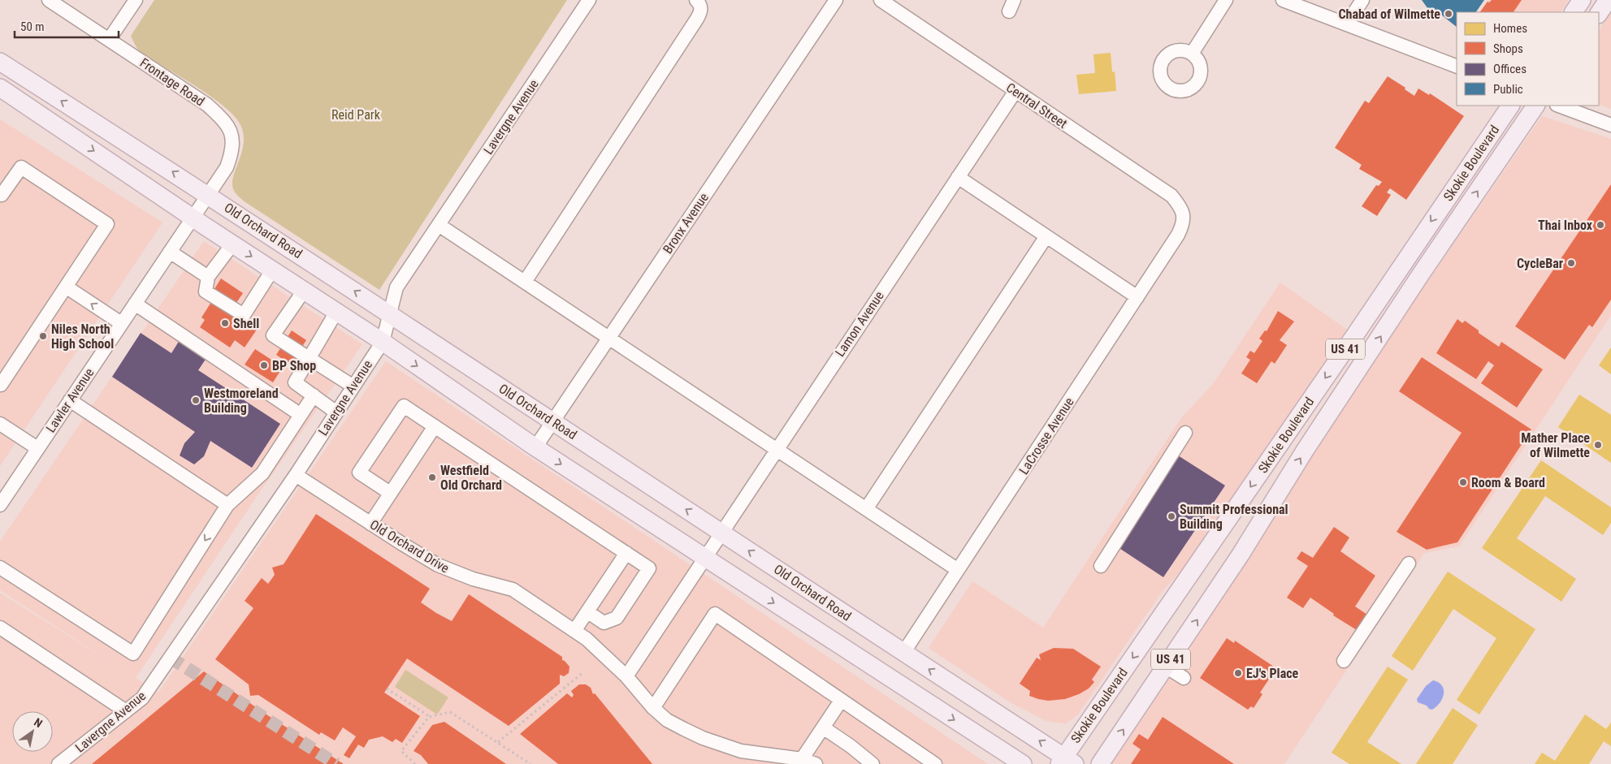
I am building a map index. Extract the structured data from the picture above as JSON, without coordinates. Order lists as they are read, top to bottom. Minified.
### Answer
{"streets":{"main road":["Skokie Boulevard","Old Orchard Road","US 41"],"street":["Frontage Road","Central Street","Lavergne Avenue","Bronx Avenue","Lamon Avenue","Lawler Avenue","LaCrosse Avenue","Old Orchard Drive"]},"crossings":[["Frontage Road","Old Orchard Road"],["Frontage Road","Lawler Avenue"],["Central Street","Lamon Avenue"],["Central Street","LaCrosse Avenue"],["Lavergne Avenue","Old Orchard Road"],["Lavergne Avenue","Old Orchard Drive"],["Skokie Boulevard","Old Orchard Road"],["Bronx Avenue","Old Orchard Road"],["Old Orchard Road","Lamon Avenue"],["Old Orchard Road","Lawler Avenue"],["Old Orchard Road","LaCrosse Avenue"]],"parks":["Reid Park"],"places":["Chabad of Wilmette","Thai Inbox","CycleBar","Shell","Niles North High School","BP Shop","Westmoreland Building","Mather Place of Wilmette","Westfield Old Orchard","Room & Board","Summit Professional Building","EJ's Place"],"legend":["Homes","Shops","Offices","Public"],"scale_bar":"50 m","north":"top right"}
